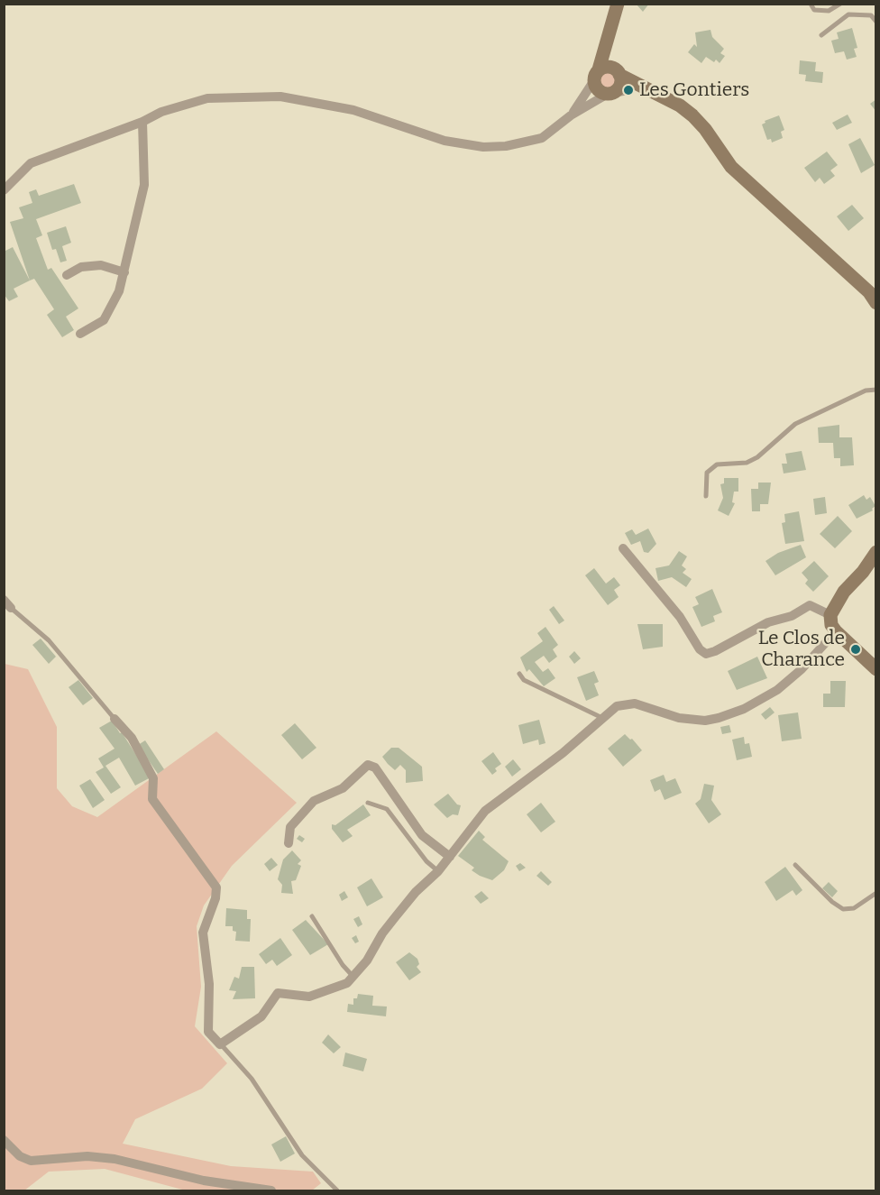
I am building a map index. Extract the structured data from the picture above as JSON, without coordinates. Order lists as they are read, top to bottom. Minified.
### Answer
{"places":["Les Gontiers","Le Clos de Charance"]}
